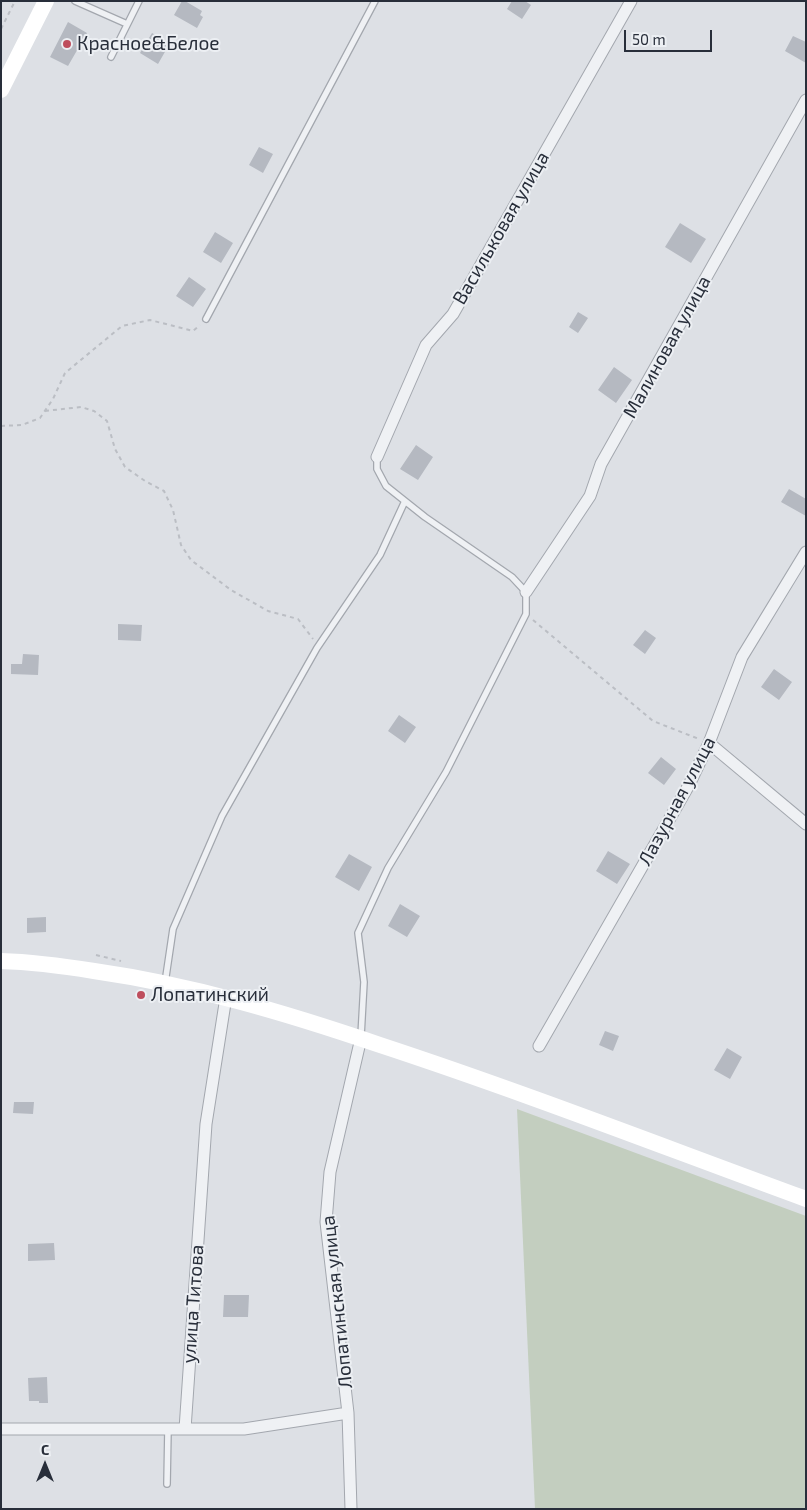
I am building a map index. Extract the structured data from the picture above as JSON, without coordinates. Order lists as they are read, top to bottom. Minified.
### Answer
{"streets":{"street":["Васильковая улица","Малиновая улица","Лазурная улица","Лопатинская улица","улица Титова"]},"places":["Красное&Белое","Лопатинский"],"scale_bar":"50 m","north":"top"}
